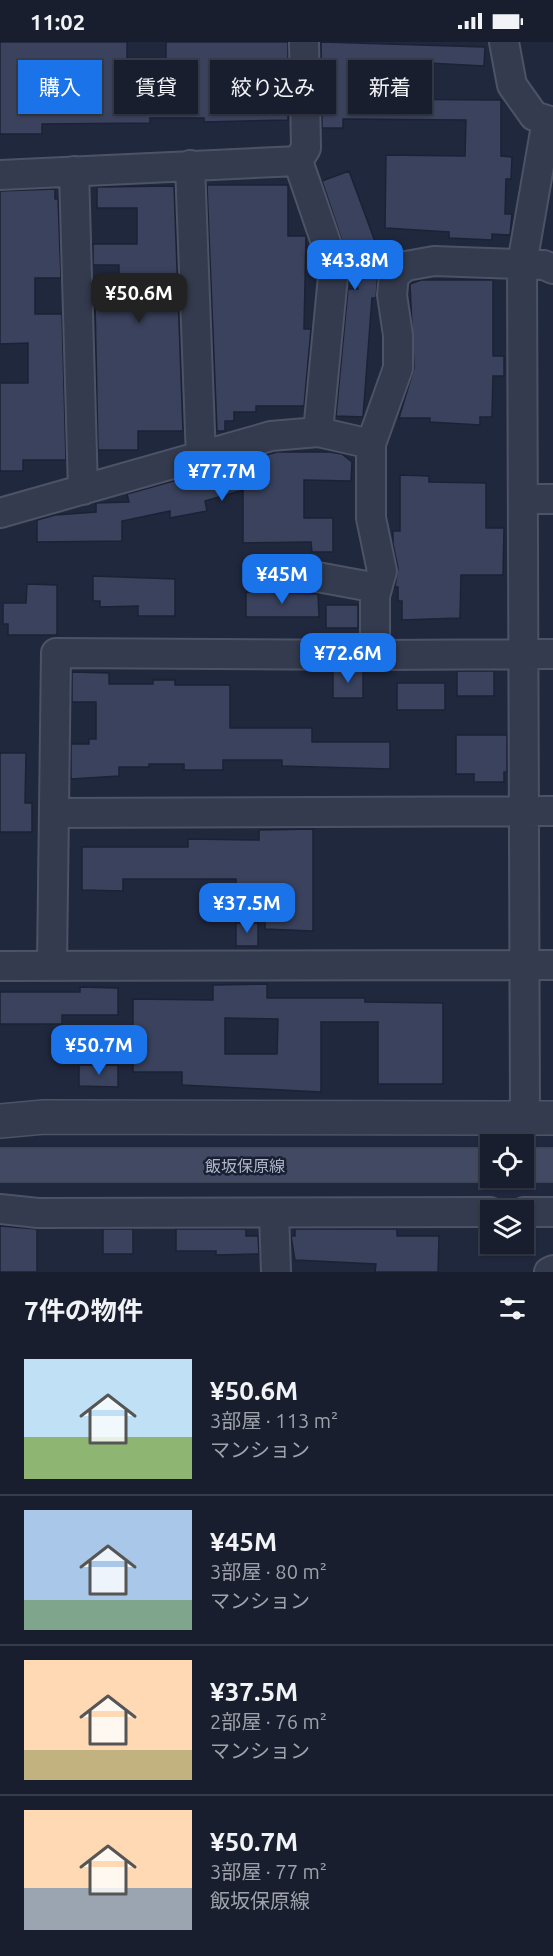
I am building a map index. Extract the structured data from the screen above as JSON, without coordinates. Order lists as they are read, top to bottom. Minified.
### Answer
{"streets":{"main road":["飯坂保原線"]},"page":{"status":"11:02","chip":["購入","賃貸","絞り込み","新着"],"price":["¥43.8M","¥50.6M","¥77.7M","¥45M","¥72.6M","¥37.5M","¥50.7M"],"heading":"7件の物件","list":[{"name":"¥50.6M","note":"3部屋 · 113 m² · マンション"},{"name":"¥45M","note":"3部屋 · 80 m² · マンション"},{"name":"¥37.5M","note":"2部屋 · 76 m² · マンション"},{"name":"¥50.7M","note":"3部屋 · 77 m² · 飯坂保原線"}]}}
